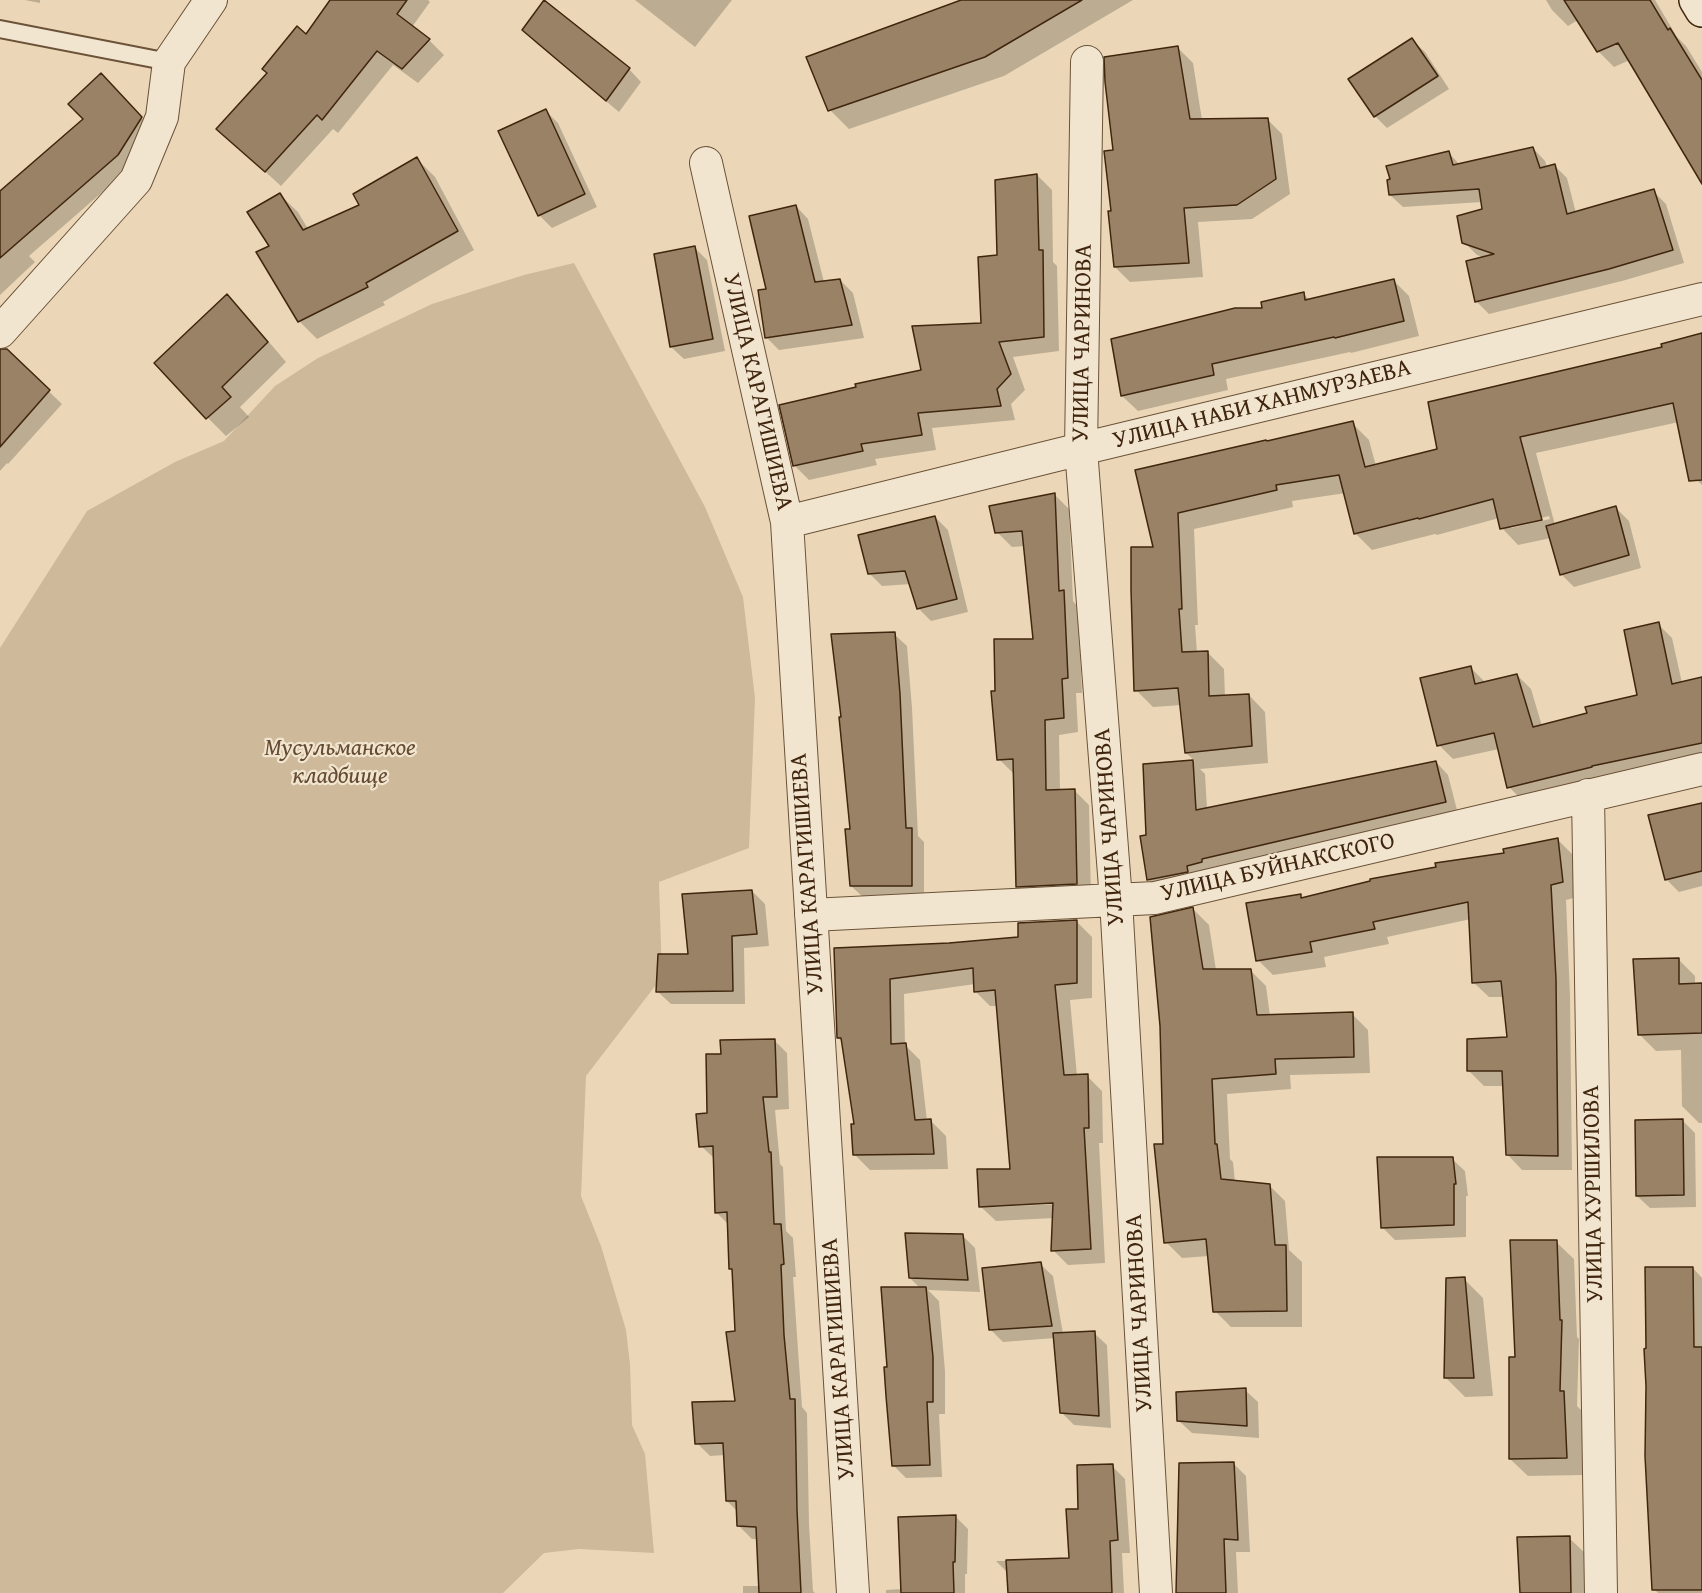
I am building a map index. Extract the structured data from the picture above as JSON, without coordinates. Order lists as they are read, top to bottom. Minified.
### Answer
{"streets":{"street":["УЛИЦА ЧАРИНОВА","УЛИЦА КАРАГИШИЕВА","УЛИЦА НАБИ ХАНМУРЗАЕВА","УЛИЦА БУЙНАКСКОГО","УЛИЦА ХУРШИЛОВА"]},"crossings":[["УЛИЦА ЧАРИНОВА","УЛИЦА НАБИ ХАНМУРЗАЕВА"],["УЛИЦА ЧАРИНОВА","УЛИЦА БУЙНАКСКОГО"],["УЛИЦА КАРАГИШИЕВА","УЛИЦА НАБИ ХАНМУРЗАЕВА"],["УЛИЦА КАРАГИШИЕВА","УЛИЦА БУЙНАКСКОГО"],["УЛИЦА БУЙНАКСКОГО","УЛИЦА ХУРШИЛОВА"]],"parks":["Мусульманское кладбище"]}
